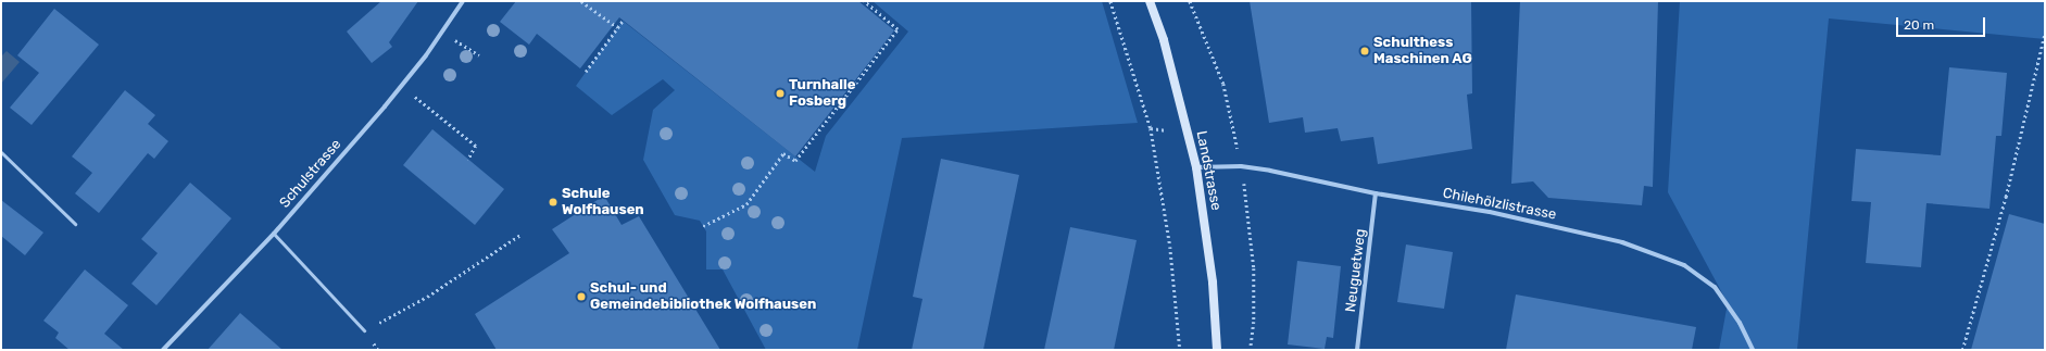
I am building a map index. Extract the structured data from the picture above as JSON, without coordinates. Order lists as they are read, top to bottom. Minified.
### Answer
{"streets":{"main road":["Landstrasse"],"street":["Schulstrasse","Chilehölzlistrasse","Neuguetweg"]},"crossings":[["Landstrasse","Chilehölzlistrasse"],["Chilehölzlistrasse","Neuguetweg"]],"places":["Schulthess Maschinen AG","Turnhalle Fosberg","Schule Wolfhausen","Schul- und Gemeindebibliothek Wolfhausen"],"scale_bar":"20 m"}
